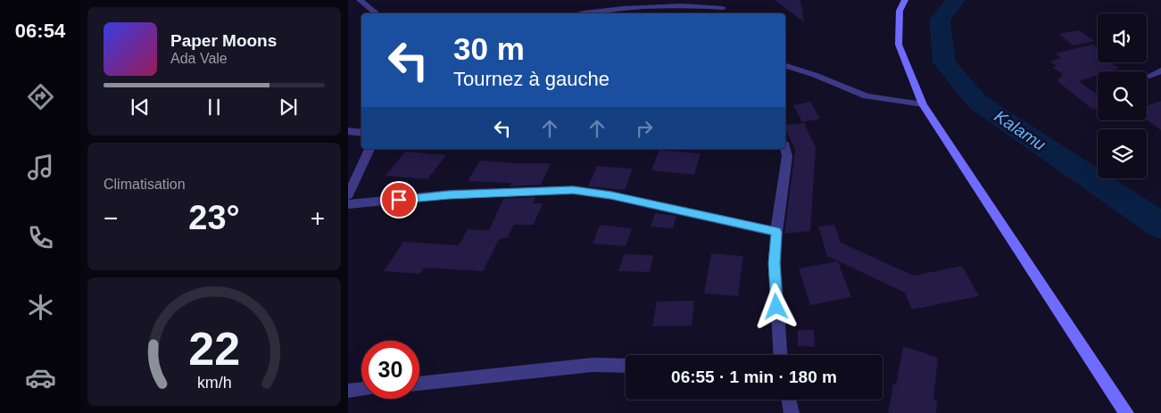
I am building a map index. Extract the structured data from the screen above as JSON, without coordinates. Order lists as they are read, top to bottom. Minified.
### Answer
{"water":["Kalamu"],"page":{"tabs":"06:54","turn":["30 m","Tournez à gauche"],"song":["Paper Moons","Ada Vale"],"tile":"Climatisation","heat":["−","23°","+"],"limit":"30","trip":"06:55 · 1 min · 180 m","gauge":["22","km/h"]}}
